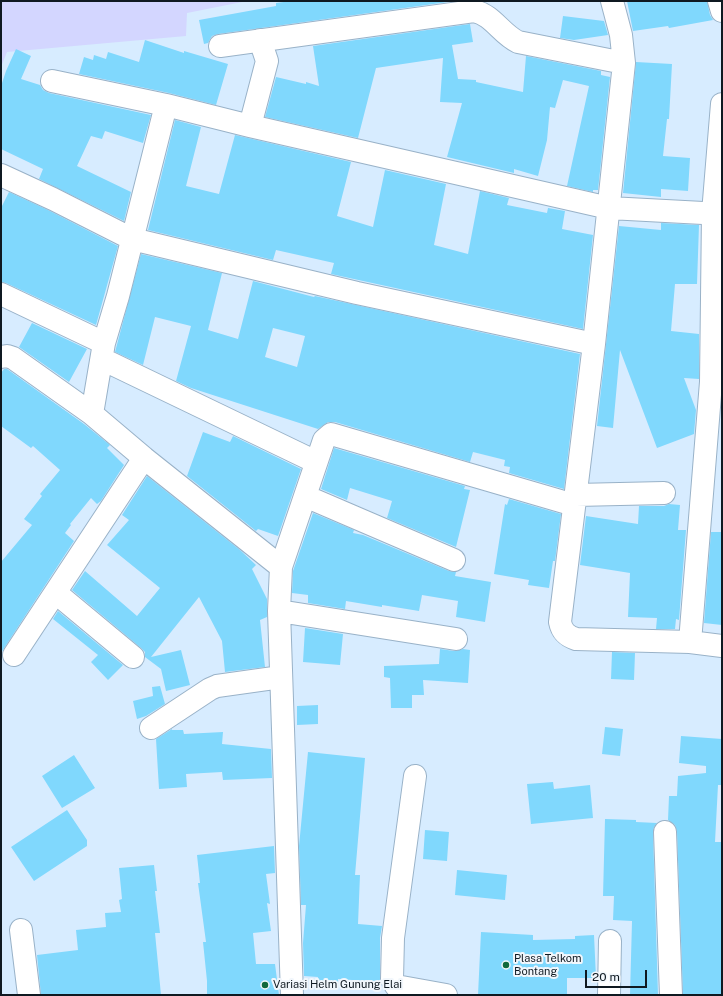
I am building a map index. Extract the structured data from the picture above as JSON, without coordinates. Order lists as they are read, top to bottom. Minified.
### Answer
{"places":["Plasa Telkom Bontang","Variasi Helm Gunung Elai"],"scale_bar":"20 m"}
